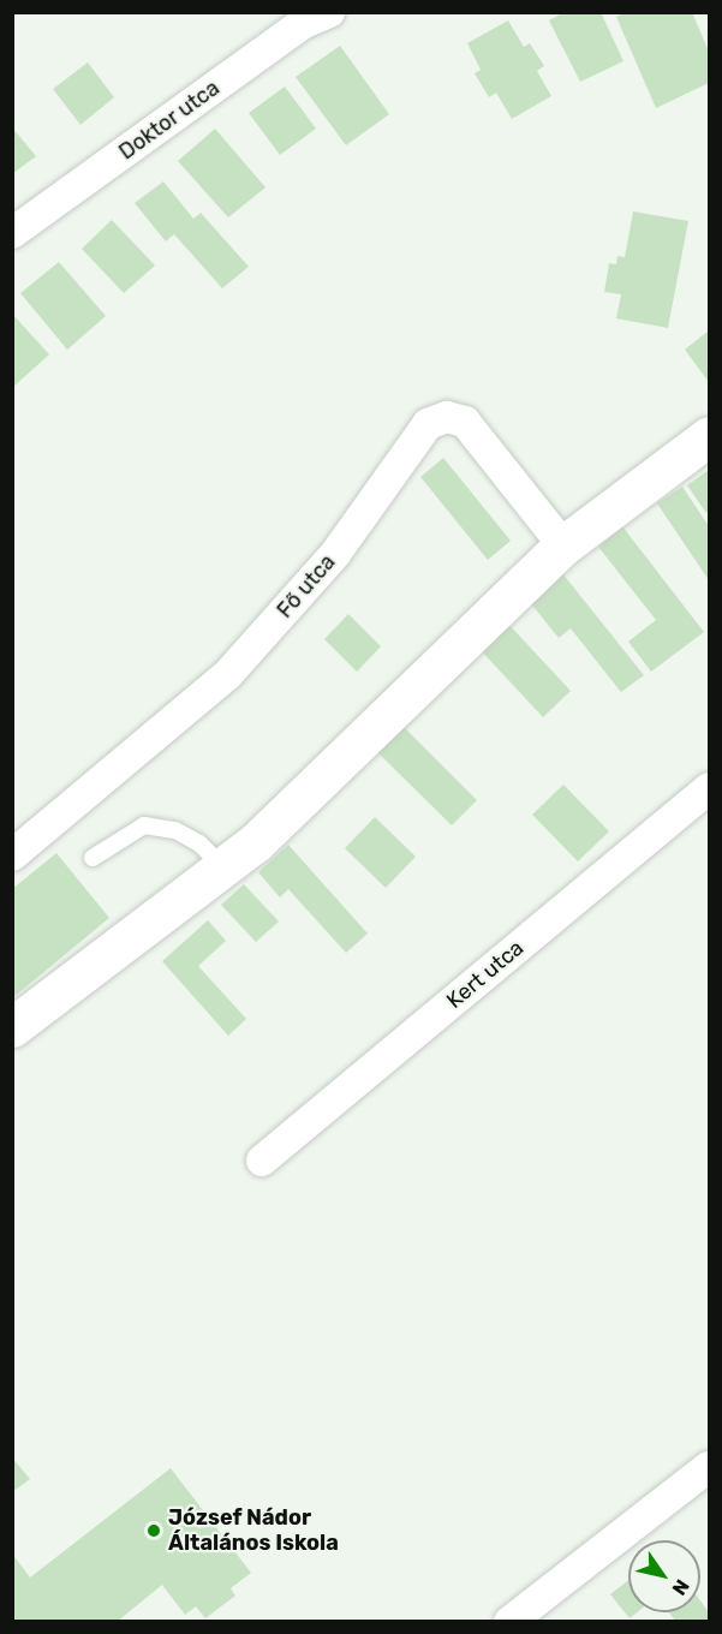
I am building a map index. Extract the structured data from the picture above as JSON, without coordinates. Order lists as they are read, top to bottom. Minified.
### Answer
{"streets":{"street":["Doktor utca","Fő utca","Kert utca"]},"places":["József Nádor Általános Iskola"],"north":"bottom right"}
